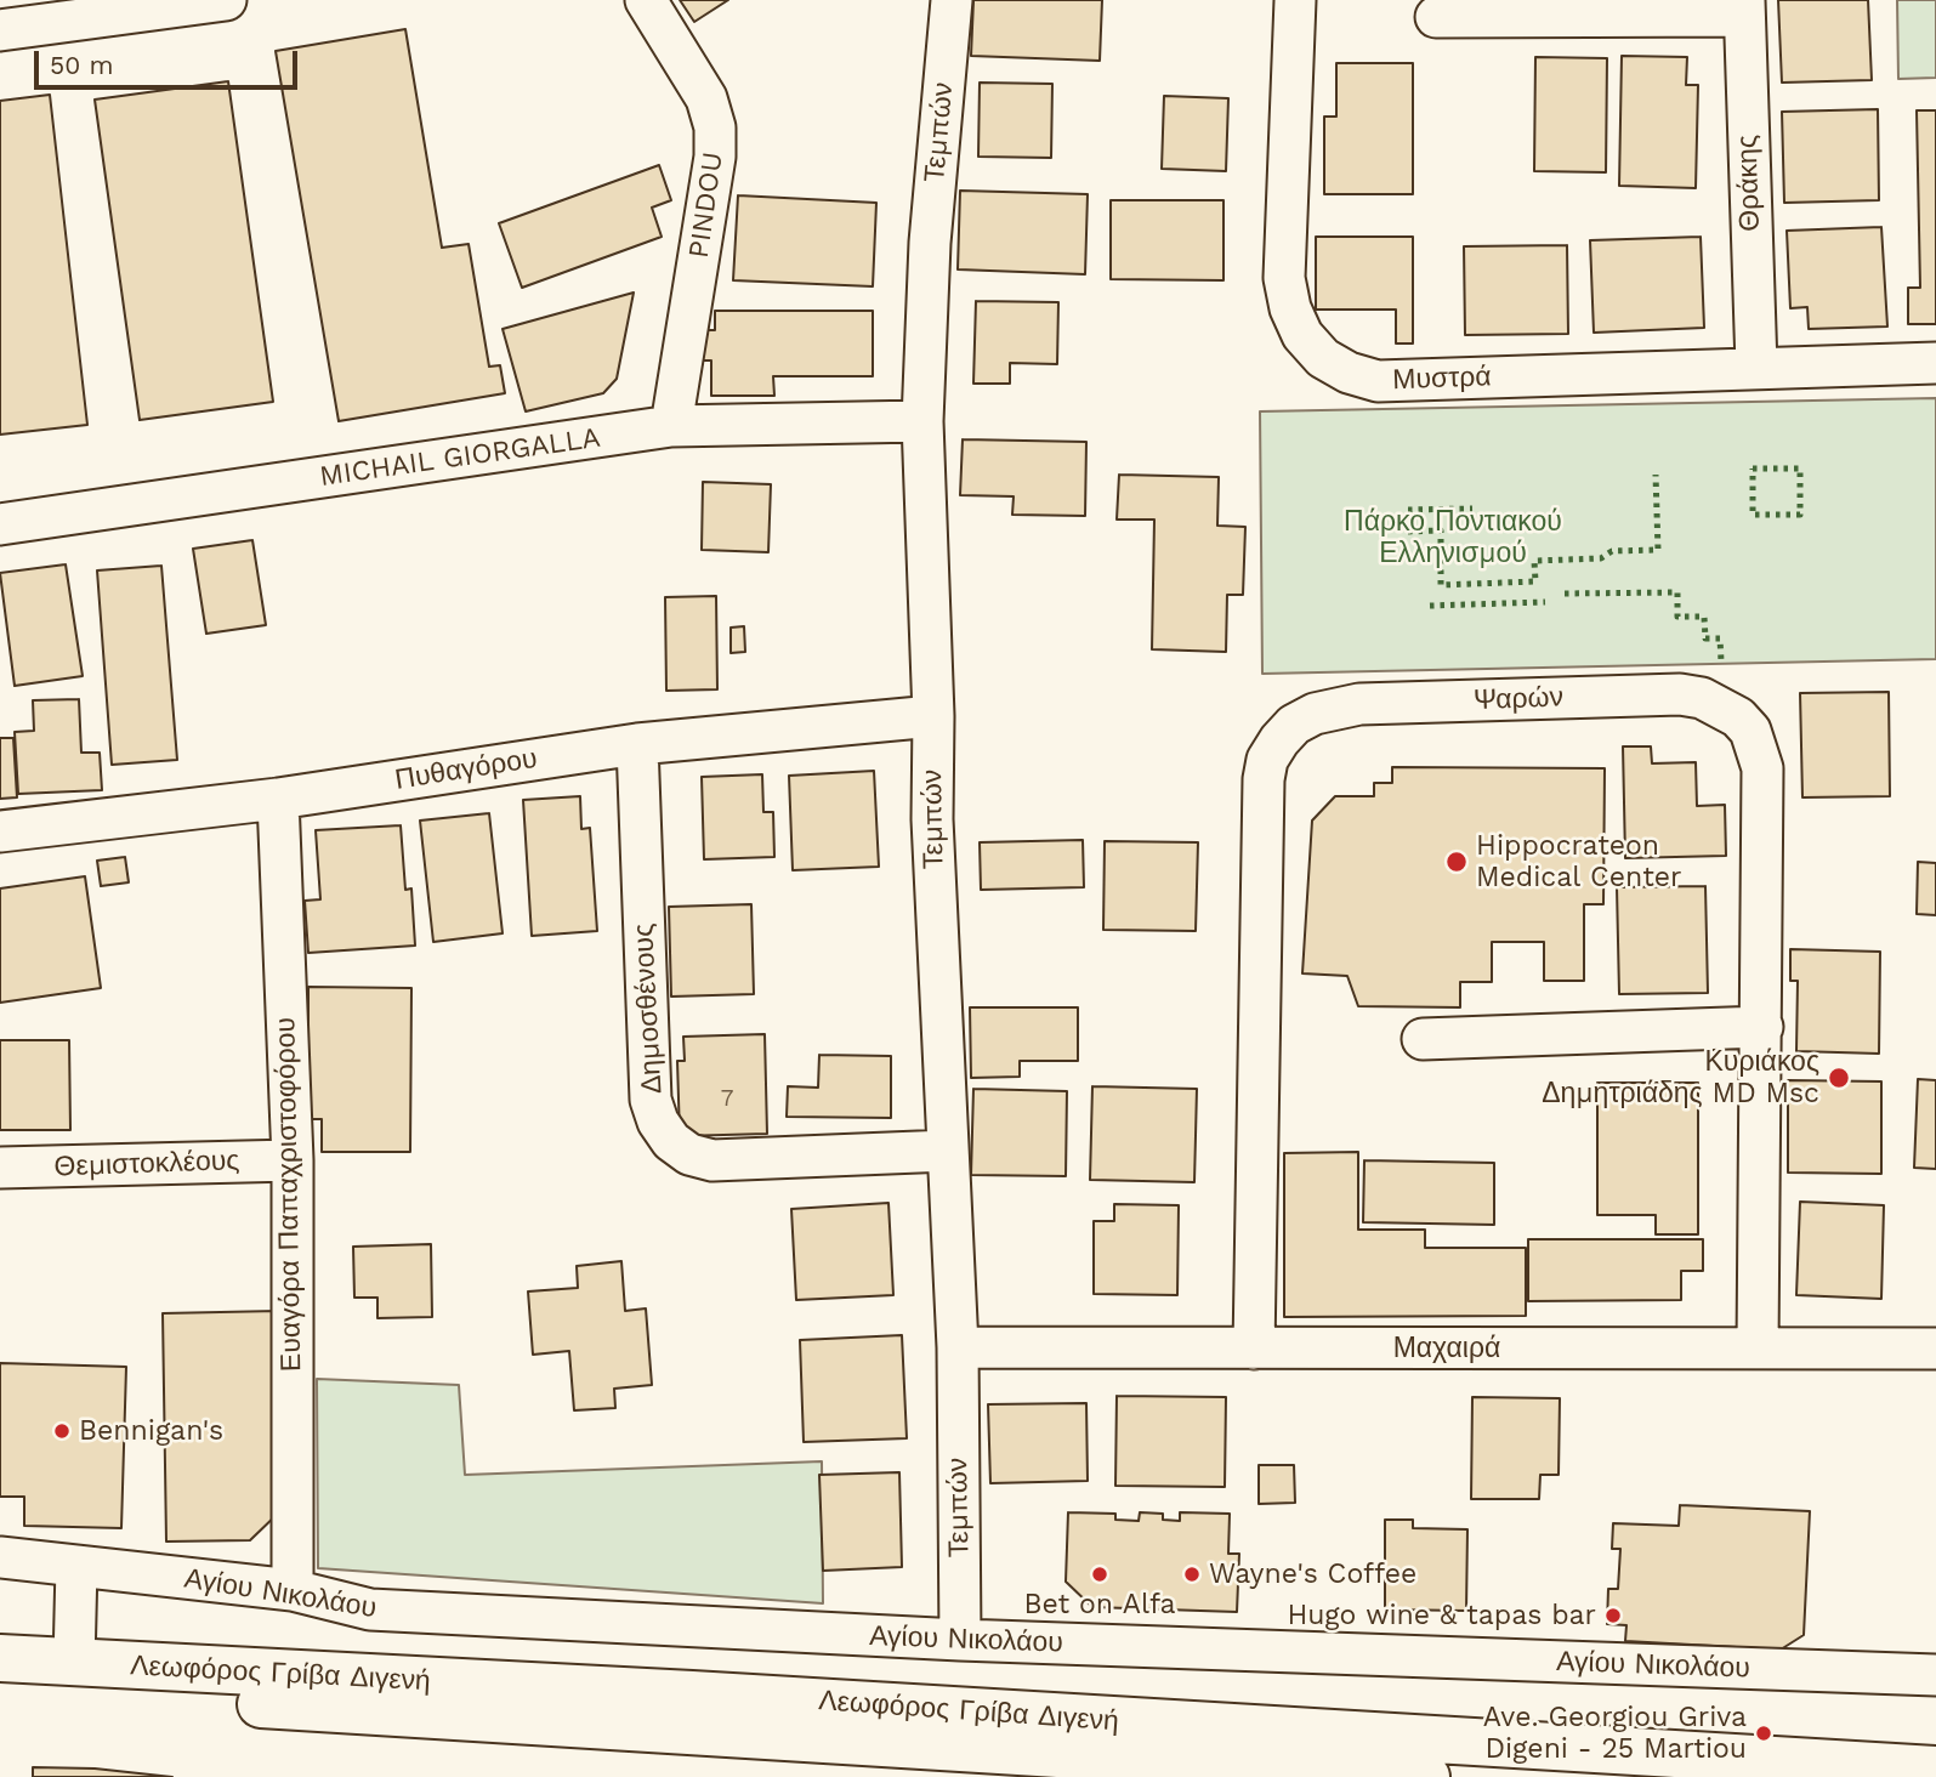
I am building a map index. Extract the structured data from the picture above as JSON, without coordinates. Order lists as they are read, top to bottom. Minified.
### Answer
{"streets":{"main road":["Λεωφόρος Γρίβα Διγενή"],"street":["Τεμπών","Θράκης","PINDOU","Μυστρά","MICHAIL GIORGALLA","Ψαρών","Πυθαγόρου","Δημοσθένους","Θεμιστοκλέους","Ευαγόρα Παπαχριστοφόρου","Μαχαιρά","Αγίου Νικολάου"]},"crossings":[["Τεμπών","MICHAIL GIORGALLA"],["Τεμπών","Πυθαγόρου"],["Τεμπών","Δημοσθένους"],["Τεμπών","Μαχαιρά"],["Τεμπών","Αγίου Νικολάου"],["Θράκης","Μυστρά"],["PINDOU","MICHAIL GIORGALLA"],["Ψαρών","Μαχαιρά"],["Πυθαγόρου","Δημοσθένους"],["Πυθαγόρου","Ευαγόρα Παπαχριστοφόρου"],["Θεμιστοκλέους","Ευαγόρα Παπαχριστοφόρου"],["Ευαγόρα Παπαχριστοφόρου","Αγίου Νικολάου"]],"parks":["Πάρκο Ποντιακού Ελληνισμού"],"places":["Hippocrateon Medical Center","Κυριάκος Δημητριάδης MD Msc","Bennigan's","Bet on Alfa","Wayne's Coffee","Hugo wine & tapas bar","Ave. Georgiou Griva Digeni - 25 Martiou"],"house_numbers":["7"],"scale_bar":"50 m"}
